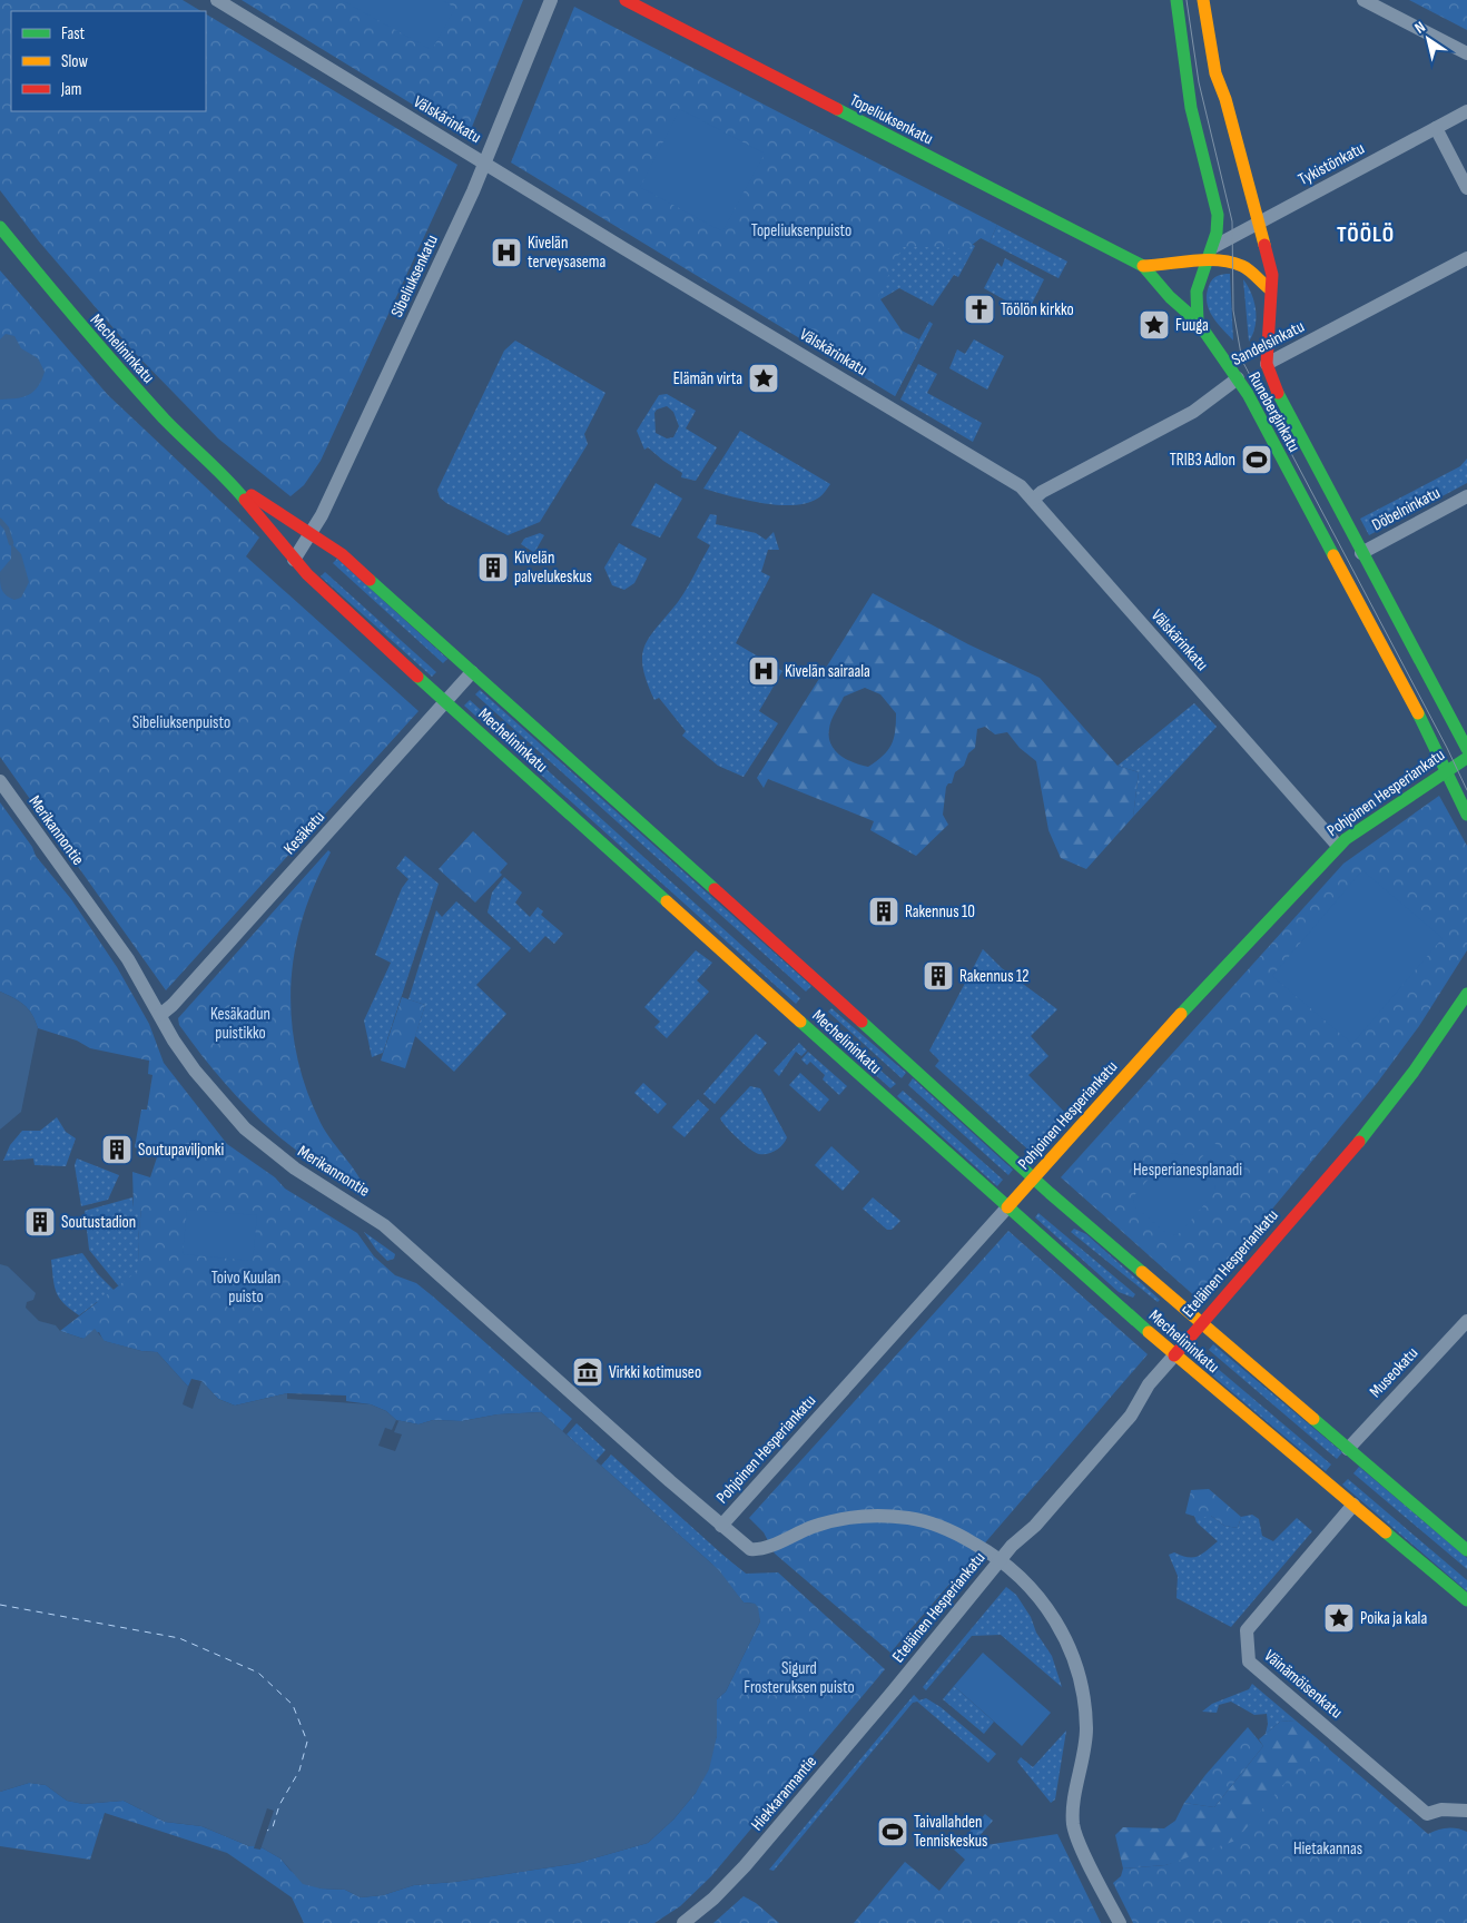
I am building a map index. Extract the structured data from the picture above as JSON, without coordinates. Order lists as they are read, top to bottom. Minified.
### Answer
{"streets":{"main road":["Topeliuksenkatu","Mechelininkatu","Runeberginkatu","Pohjoinen Hesperiankatu","Eteläinen Hesperiankatu"],"street":["Välskärinkatu","Tykistönkatu","Sibeliuksenkatu","Sandelsinkatu","Döbelninkatu","Merikannontie","Kesäkatu","Museokatu","Väinämöisenkatu","Hiekkarannantie"]},"crossings":[["Välskärinkatu","Sibeliuksenkatu"],["Välskärinkatu","Sandelsinkatu"],["Välskärinkatu","Pohjoinen Hesperiankatu"],["Topeliuksenkatu","Runeberginkatu"],["Tykistönkatu","Runeberginkatu"],["Sibeliuksenkatu","Mechelininkatu"],["Sandelsinkatu","Runeberginkatu"],["Mechelininkatu","Pohjoinen Hesperiankatu"],["Mechelininkatu","Kesäkatu"],["Mechelininkatu","Eteläinen Hesperiankatu"],["Mechelininkatu","Museokatu"],["Mechelininkatu","Väinämöisenkatu"],["Runeberginkatu","Döbelninkatu"],["Runeberginkatu","Pohjoinen Hesperiankatu"],["Pohjoinen Hesperiankatu","Merikannontie"],["Merikannontie","Kesäkatu"],["Merikannontie","Eteläinen Hesperiankatu"],["Eteläinen Hesperiankatu","Hiekkarannantie"]],"districts":["TÖÖLÖ"],"parks":["Topeliuksenpuisto","Sibeliuksenpuisto","Kesäkadun puistikko","Hesperianesplanadi","Toivo Kuulan puisto","Sigurd Frosteruksen puisto","Hietakannas"],"places":{"hospital":["Kivelän terveysasema","Kivelän sairaala"],"church":["Töölön kirkko"],"place":["Fuuga","Elämän virta","Poika ja kala"],"sports":["TRIB3 Adlon","Taivallahden Tenniskeskus"],"building":["Kivelän palvelukeskus","Rakennus 10","Rakennus 12","Soutupaviljonki","Soutustadion"],"museum":["Virkki kotimuseo"]},"legend":["Fast","Slow","Jam"],"north":"top left"}
